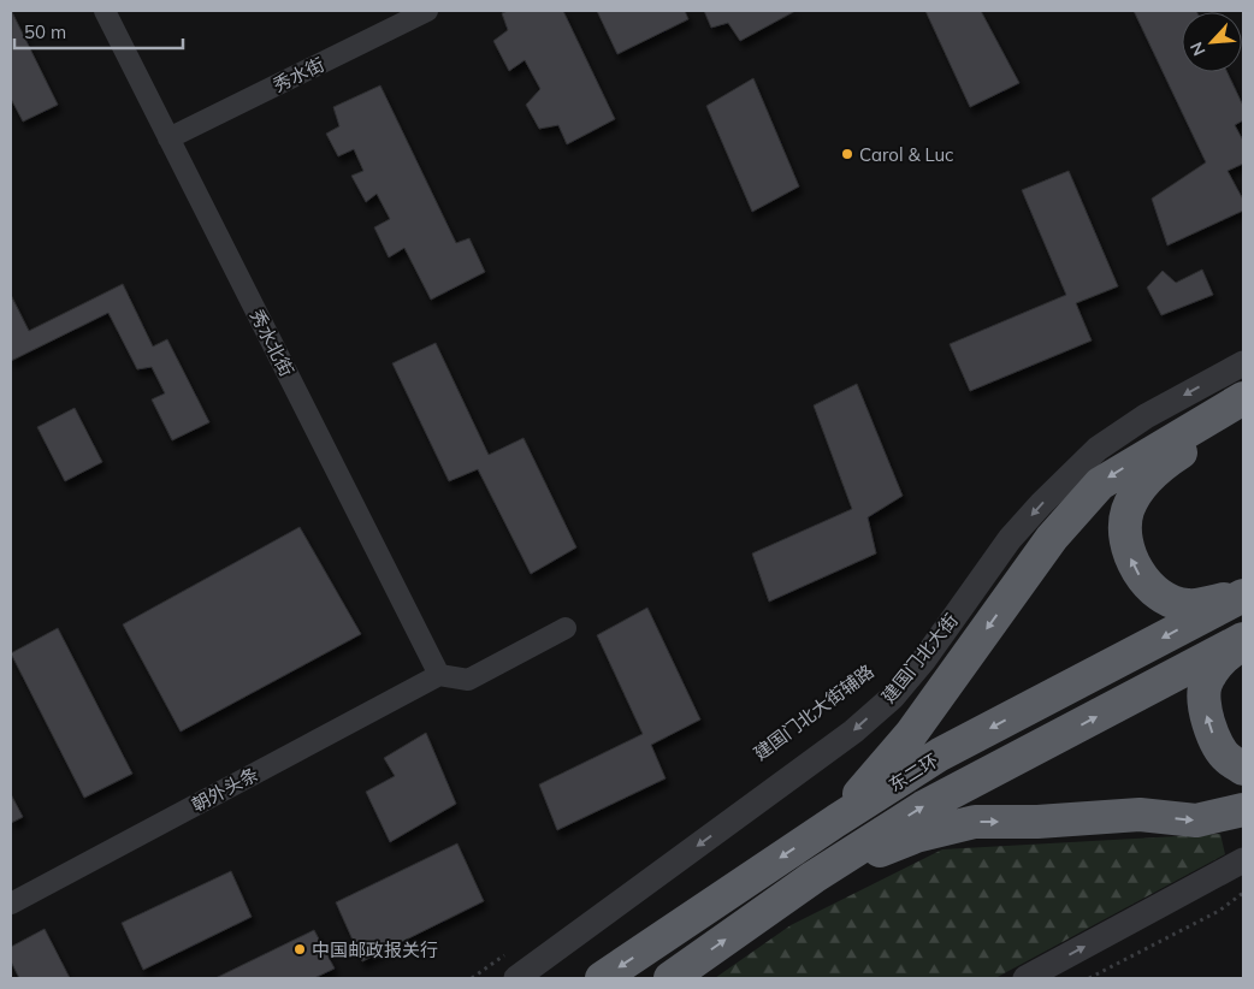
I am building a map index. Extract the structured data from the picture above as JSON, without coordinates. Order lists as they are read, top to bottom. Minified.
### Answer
{"streets":{"highway":["东二环"],"street":["秀水街","秀水北街","建国门北大街","朝外头条"]},"crossings":[["秀水街","秀水北街"],["秀水北街","朝外头条"]],"one_way":["建国门北大街"],"places":["Carol & Luc","中国邮政报关行"],"scale_bar":"50 m","north":"bottom left"}
